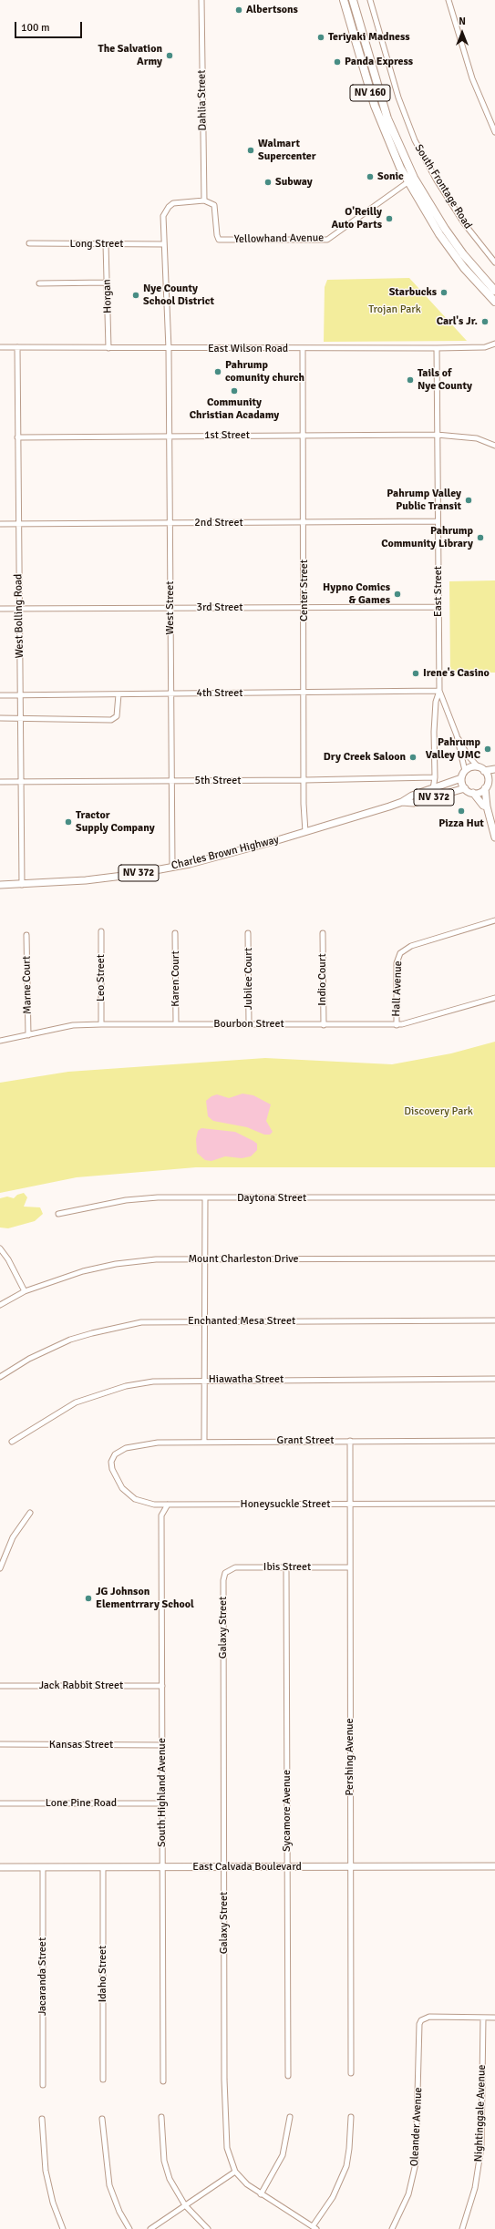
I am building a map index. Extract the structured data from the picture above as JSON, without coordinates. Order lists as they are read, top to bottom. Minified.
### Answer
{"streets":{"highway":["NV 160"],"main road":["NV 372","Charles Brown Highway","East Calvada Boulevard"],"street":["Dahlia Street","South Frontage Road","Yellowhand Avenue","Long Street","Horgan","East Wilson Road","1st Street","2nd Street","Center Street","East Street","West Street","3rd Street","West Bolling Road","4th Street","5th Street","Leo Street","Karen Court","Jubilee Court","Indio Court","Marne Court","Hall Avenue","Bourbon Street","Daytona Street","Mount Charleston Drive","Enchanted Mesa Street","Hiawatha Street","Grant Street","Honeysuckle Street","Ibis Street","Galaxy Street","Jack Rabbit Street","Kansas Street","Pershing Avenue","South Highland Avenue","Lone Pine Road","Sycamore Avenue","Idaho Street","Jacaranda Street","Nightinggale Avenue","Oleander Avenue"]},"crossings":[["NV 160","Yellowhand Avenue"],["Dahlia Street","Yellowhand Avenue"],["Long Street","Horgan"],["Horgan","East Wilson Road"],["East Wilson Road","Center Street"],["East Wilson Road","East Street"],["East Wilson Road","West Street"],["East Wilson Road","West Bolling Road"],["1st Street","Center Street"],["1st Street","East Street"],["1st Street","West Street"],["1st Street","West Bolling Road"],["2nd Street","Center Street"],["2nd Street","East Street"],["2nd Street","West Street"],["2nd Street","West Bolling Road"],["Center Street","3rd Street"],["Center Street","4th Street"],["Center Street","5th Street"],["Center Street","Charles Brown Highway"],["East Street","3rd Street"],["East Street","4th Street"],["East Street","5th Street"],["East Street","Charles Brown Highway"],["West Street","3rd Street"],["West Street","4th Street"],["West Street","5th Street"],["West Street","Charles Brown Highway"],["3rd Street","West Bolling Road"],["West Bolling Road","4th Street"],["West Bolling Road","5th Street"],["West Bolling Road","Charles Brown Highway"],["NV 372","Charles Brown Highway"],["Leo Street","Bourbon Street"],["Karen Court","Bourbon Street"],["Jubilee Court","Bourbon Street"],["Indio Court","Bourbon Street"],["Marne Court","Bourbon Street"],["Hall Avenue","Bourbon Street"],["Grant Street","Honeysuckle Street"],["Grant Street","Pershing Avenue"],["Honeysuckle Street","Pershing Avenue"],["Honeysuckle Street","South Highland Avenue"],["Ibis Street","Galaxy Street"],["Ibis Street","Pershing Avenue"],["Ibis Street","Sycamore Avenue"],["Galaxy Street","East Calvada Boulevard"],["Jack Rabbit Street","South Highland Avenue"],["Kansas Street","South Highland Avenue"],["Pershing Avenue","East Calvada Boulevard"],["South Highland Avenue","Lone Pine Road"],["South Highland Avenue","East Calvada Boulevard"],["Sycamore Avenue","East Calvada Boulevard"],["East Calvada Boulevard","Idaho Street"],["East Calvada Boulevard","Jacaranda Street"],["Nightinggale Avenue","Oleander Avenue"]],"parks":["Trojan Park","Discovery Park"],"places":["Albertsons","Teriyaki Madness","The Salvation Army","Panda Express","Walmart Supercenter","Sonic","Subway","O'Reilly Auto Parts","Starbucks","Nye County School District","Carl's Jr.","Pahrump comunity church","Tails of Nye County","Community Christian Acadamy","Pahrump Valley Public Transit","Pahrump Community Library","Hypno Comics & Games","Irene's Casino","Pahrump Valley UMC","Dry Creek Saloon","Pizza Hut","Tractor Supply Company","JG Johnson Elementrrary School"],"scale_bar":"100 m","north":"top"}
